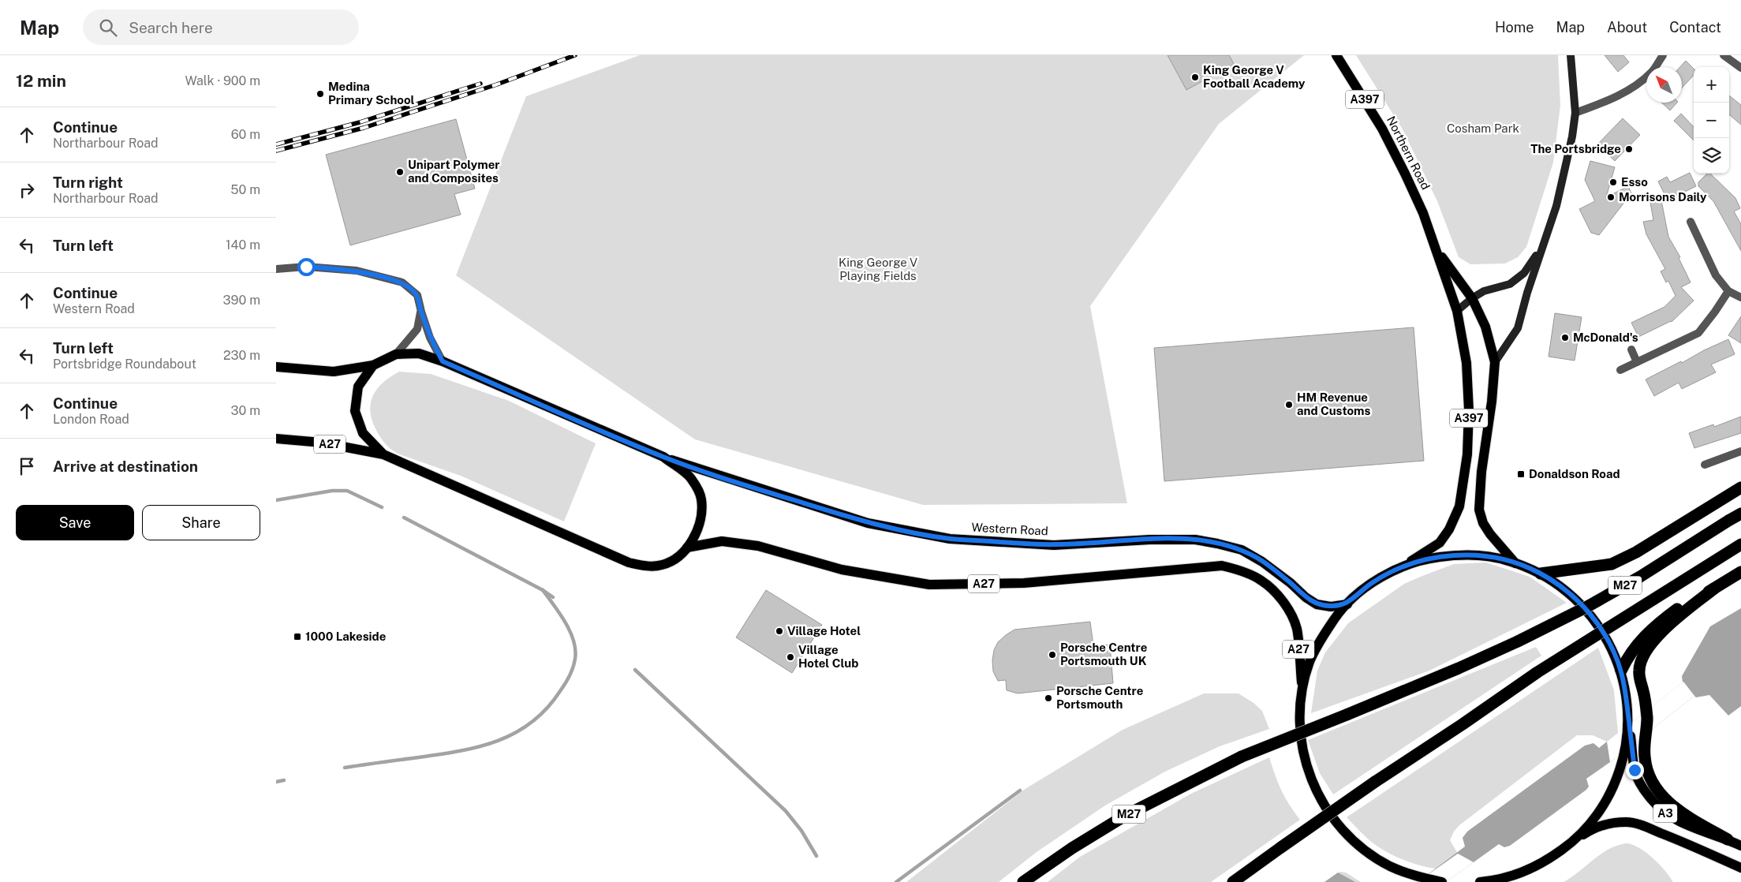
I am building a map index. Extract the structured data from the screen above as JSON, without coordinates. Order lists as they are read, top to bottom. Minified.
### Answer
{"streets":{"highway":["M27"],"main road":["A397","Northern Road","A27","Western Road","A3"]},"parks":["Cosham Park","King George V Playing Fields"],"places":{"other":["King George V Football Academy","Medina Primary School","The Portsbridge","Unipart Polymer and Composites","Esso","Morrisons Daily","McDonald's","HM Revenue and Customs","Village Hotel","Porsche Centre Portsmouth UK","Village Hotel Club","Porsche Centre Portsmouth"],"transit":["Donaldson Road","1000 Lakeside"]},"north":"top left","page":{"header":"Map","search":"Search here","nav":["Home","Map","About","Contact"],"heading":["12 min","Walk · 900 m"],"map_buttons":["+","−"],"list":[["Continue","Northarbour Road","60 m"],["Turn right","Northarbour Road","50 m"],["Turn left","140 m"],["Continue","Western Road","390 m"],["Turn left","Portsbridge Roundabout","230 m"],["Continue","London Road","30 m"],"Arrive at destination"],"buttons":["Save","Share"]}}
